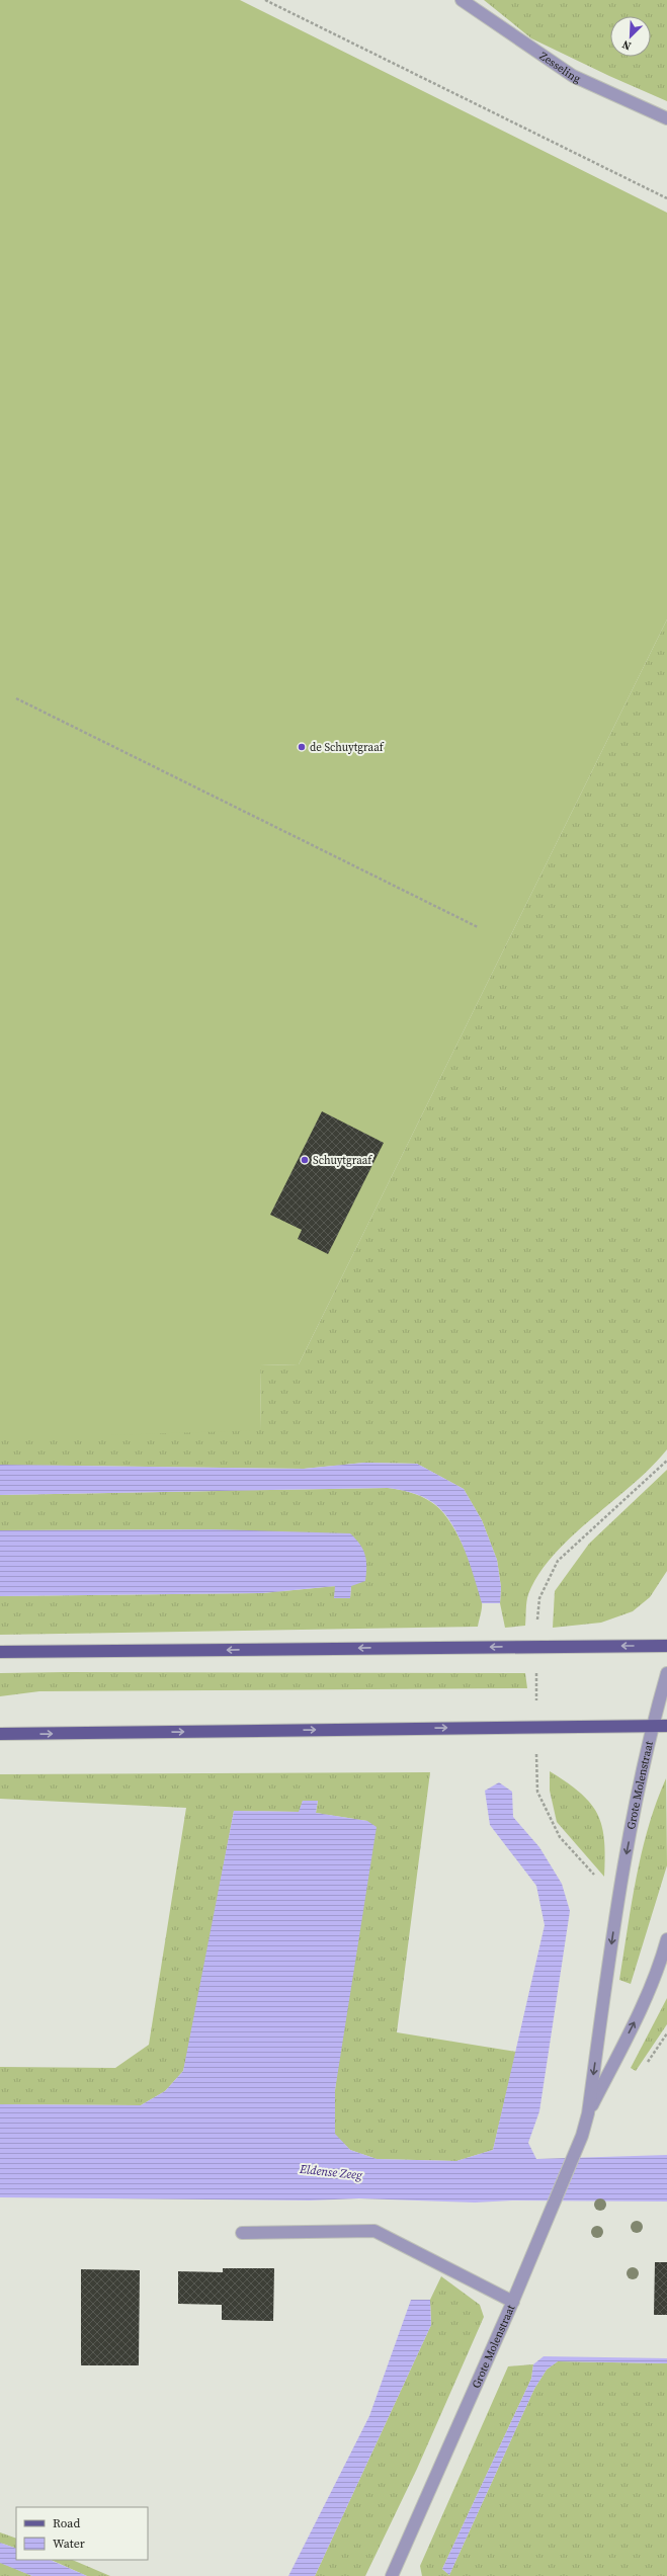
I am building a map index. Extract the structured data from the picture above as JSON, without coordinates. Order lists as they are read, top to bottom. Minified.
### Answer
{"streets":{"street":["Zesseling","Grote Molenstraat"]},"water":["Eldense Zeeg"],"places":["de Schuytgraaf","Schuytgraaf"],"legend":["Road","Water"],"north":"bottom left"}
